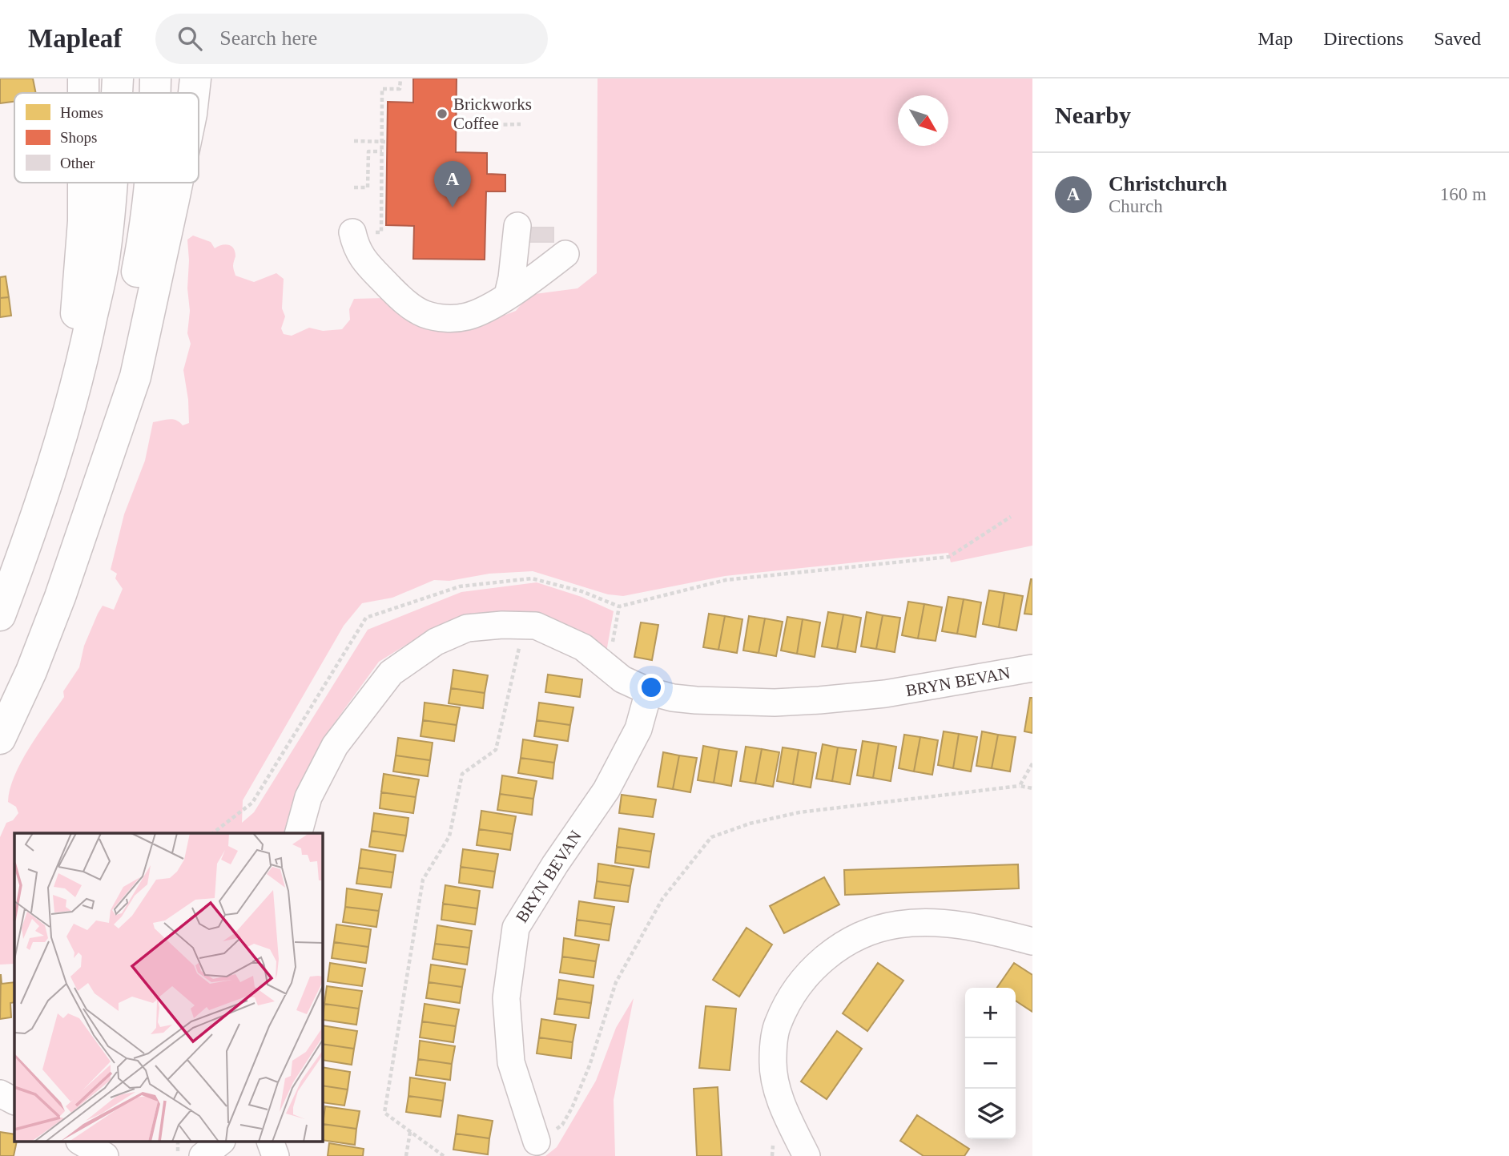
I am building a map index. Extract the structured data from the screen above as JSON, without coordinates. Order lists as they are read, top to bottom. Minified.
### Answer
{"streets":{"street":["BRYN BEVAN"]},"places":["Brickworks Coffee"],"legend":["Homes","Shops","Other"],"north":"bottom right","page":{"header":"Mapleaf","search":"Search here","nav":["Map","Directions","Saved"],"heading":"Nearby","list":[{"mark":"A","name":"Christchurch","note":"Church","value":"160 m"}],"pins":"A","map_buttons":["+","−"]}}
